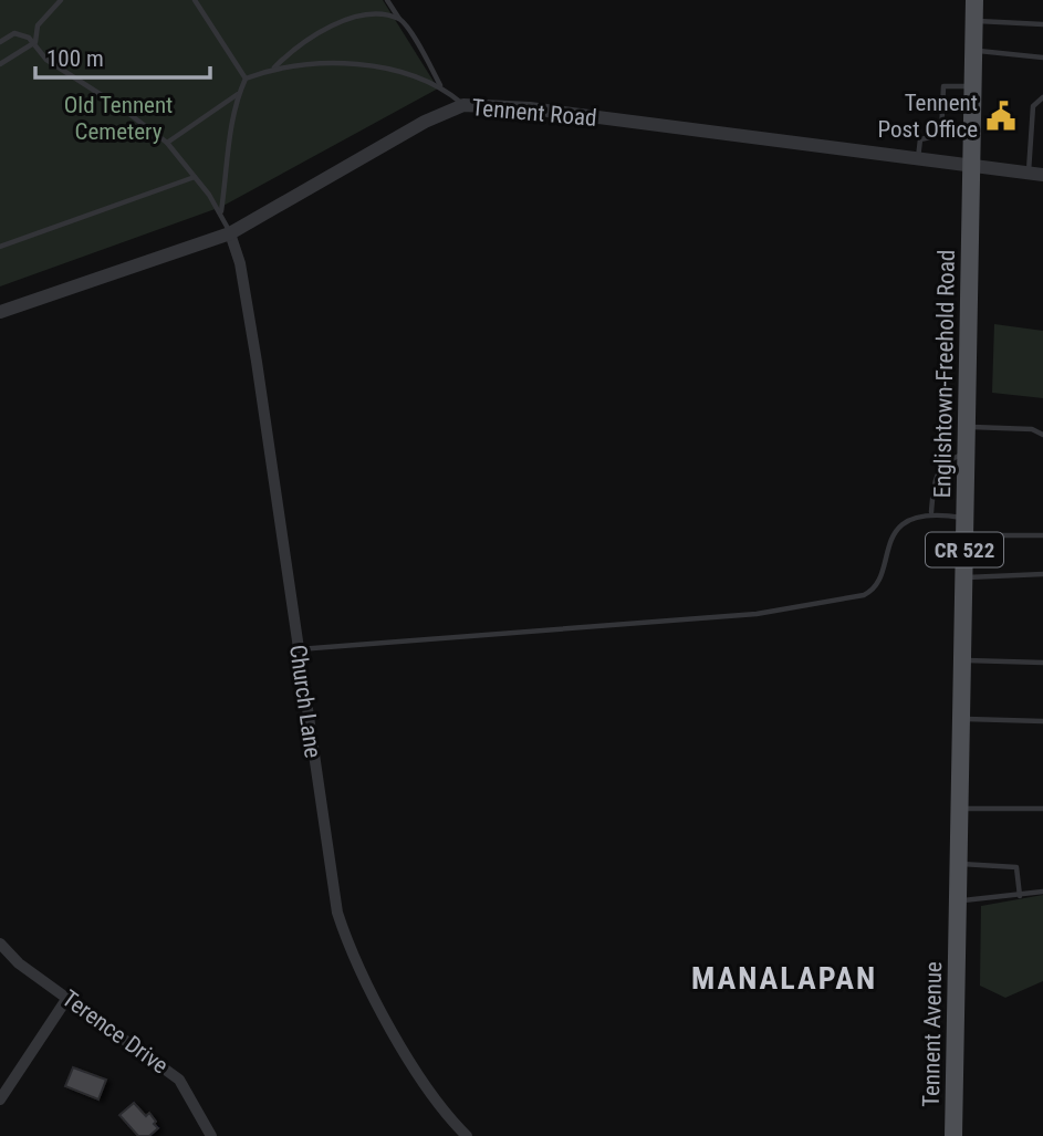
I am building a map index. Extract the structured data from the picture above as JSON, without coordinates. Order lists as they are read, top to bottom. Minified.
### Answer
{"streets":{"main road":["Englishtown-Freehold Road","CR 522","Tennent Avenue"],"street":["Tennent Road","Church Lane","Terence Drive"]},"crossings":[["Tennent Road","Englishtown-Freehold Road"],["Tennent Road","Church Lane"],["Englishtown-Freehold Road","Tennent Avenue"]],"districts":["MANALAPAN"],"parks":["Old Tennent Cemetery"],"places":{"public building":["Tennent Post Office"]},"scale_bar":"100 m"}
